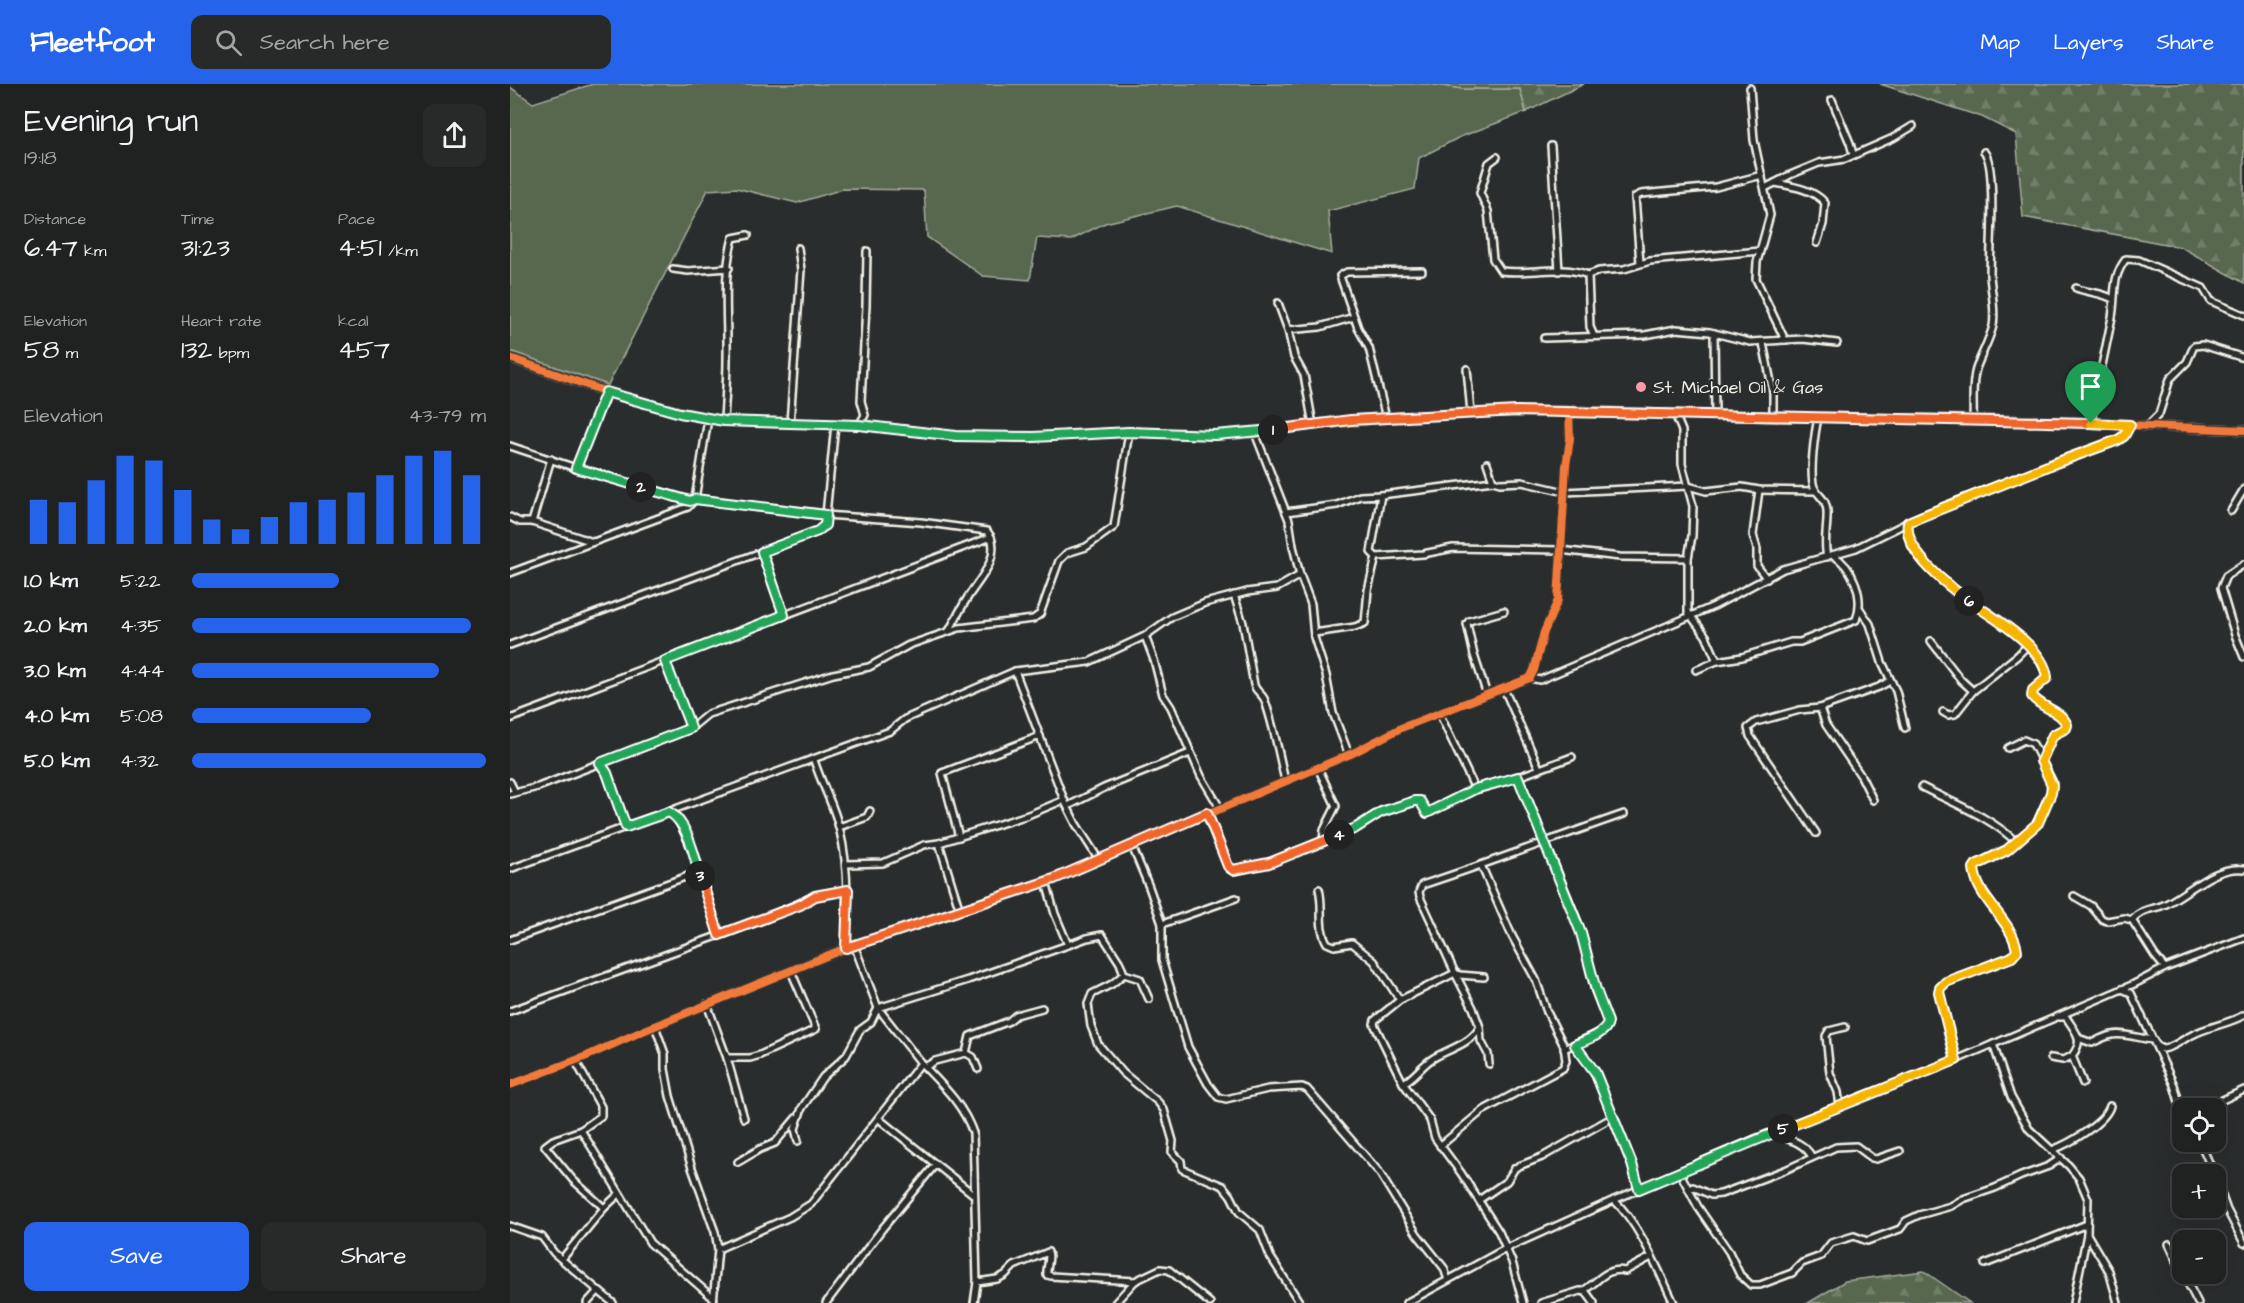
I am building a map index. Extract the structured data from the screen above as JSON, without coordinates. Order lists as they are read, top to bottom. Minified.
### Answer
{"places":["St. Michael Oil & Gas"],"page":{"header":"Fleetfoot","search":"Search here","nav":["Map","Layers","Share"],"heading":["Evening run","19:18"],"stats":[["Distance","6.47 km"],["Time","31:23"],["Pace","4:51 /km"],["Elevation","58 m"],["Heart rate","132 bpm"],["kcal","457"]],"chart":["Elevation","43–79 m"],"pins":["1","2","6","4","3","5"],"list":[{"name":"1.0 km","note":"5:22"},{"name":"2.0 km","note":"4:35"},{"name":"3.0 km","note":"4:44"},{"name":"4.0 km","note":"5:08"},{"name":"5.0 km","note":"4:32"}],"map_buttons":["+","−"],"buttons":["Save","Share"]}}
